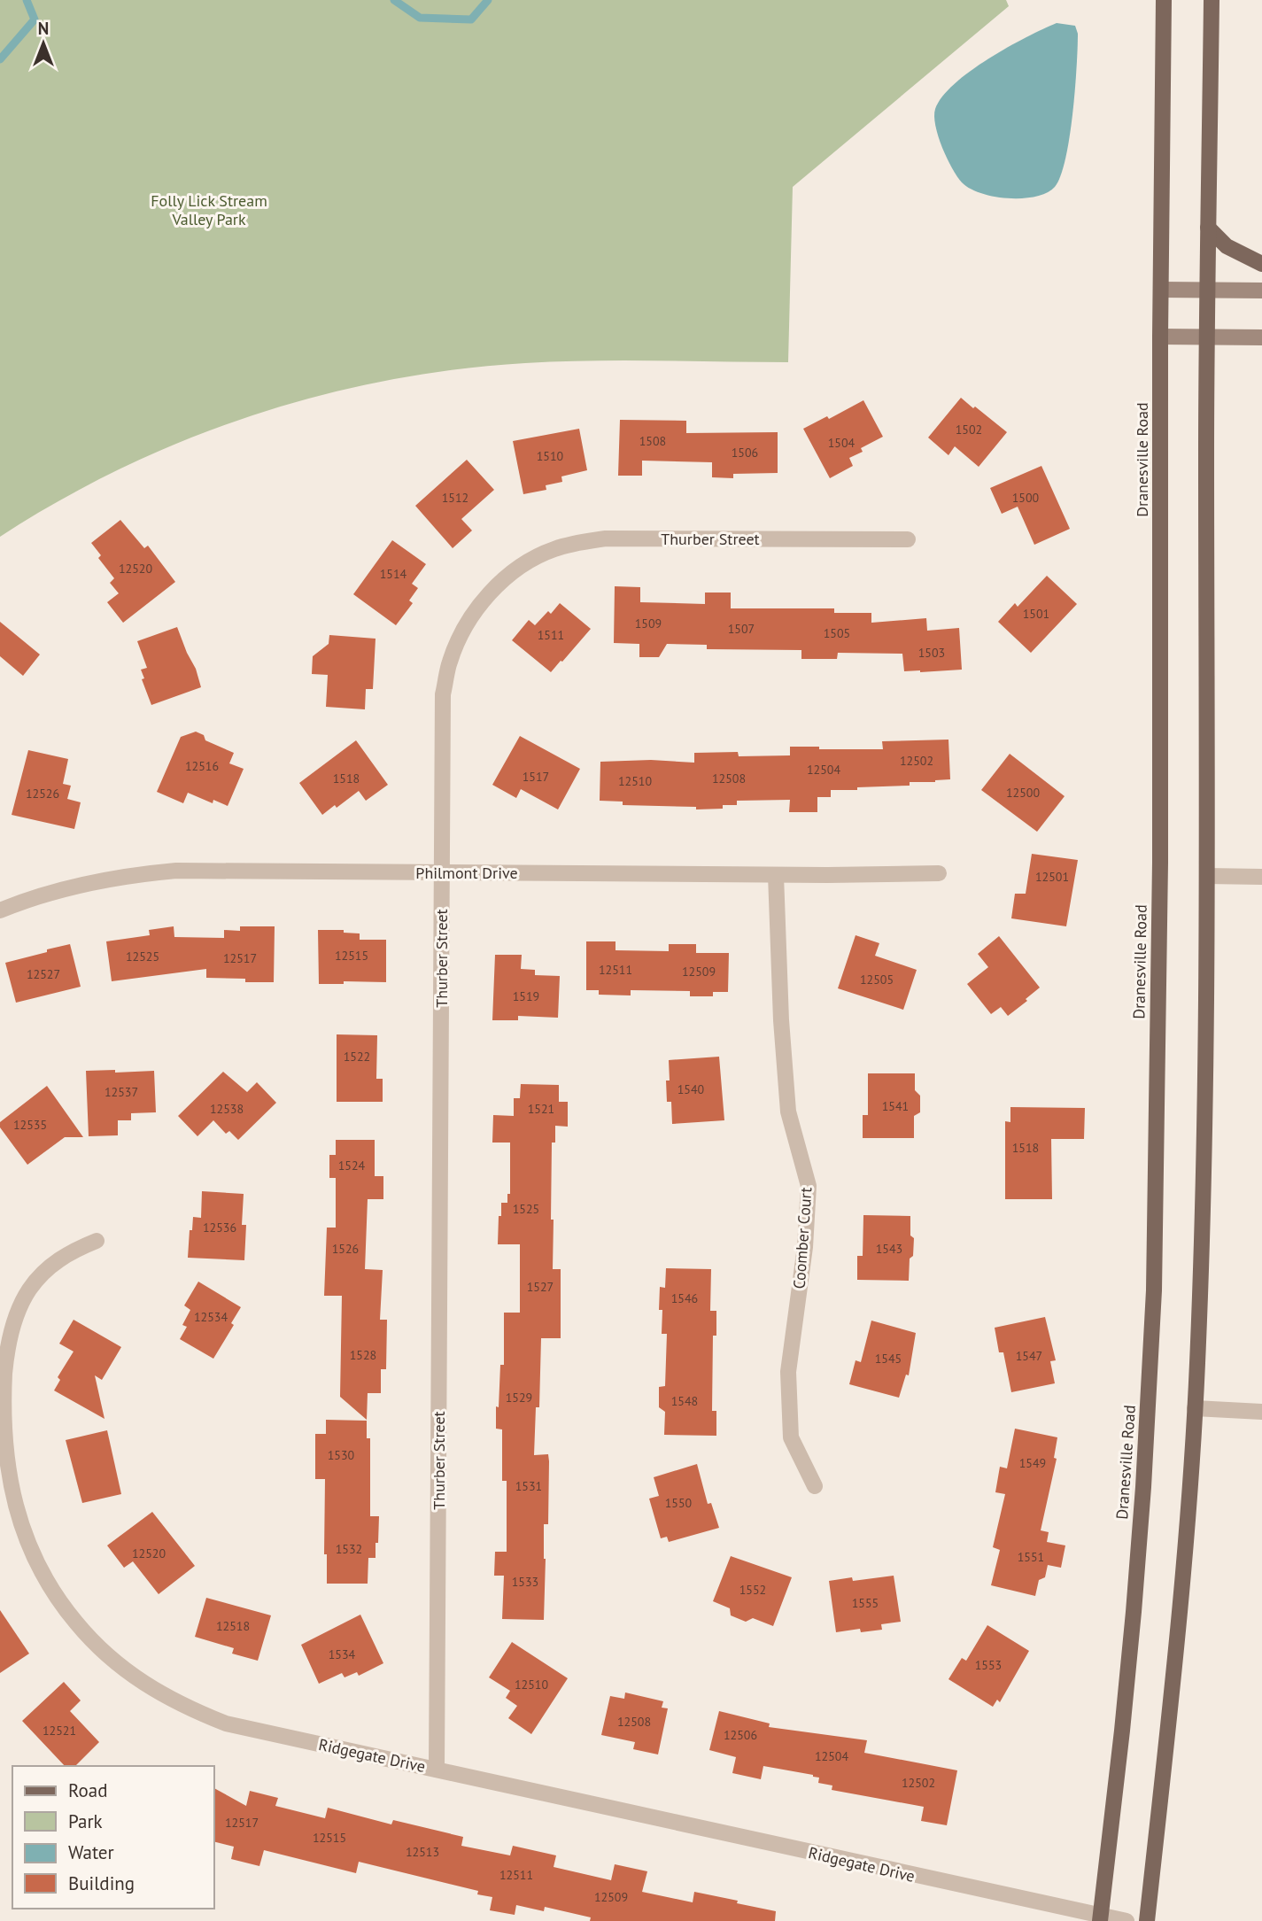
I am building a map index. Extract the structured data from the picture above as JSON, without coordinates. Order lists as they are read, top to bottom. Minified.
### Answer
{"streets":{"main road":["Dranesville Road"],"street":["Thurber Street","Philmont Drive","Coomber Court","Ridgegate Drive"]},"crossings":[["Dranesville Road","Ridgegate Drive"],["Thurber Street","Philmont Drive"],["Thurber Street","Ridgegate Drive"],["Philmont Drive","Coomber Court"]],"parks":["Folly Lick Stream Valley Park"],"house_numbers":["1502","1508","1504","1506","1510","1512","1500","12520","1514","1501","1509","1507","1505","1511","1503","12502","12516","12504","1517","1518","12508","12510","12500","12526","12501","12515","12525","12517","12511","12509","12527","12505","1519","1522","1540","12537","1541","12538","1521","12535","1518","1524","1525","12536","1526","1543","1527","1546","12534","1528","1547","1545","1529","1548","1530","1549","1531","1550","1532","12520","1551","1533","1552","1555","12518","1534","1553","12510","12508","12521","12506","12504","12502","12517","12515","12513","12511","12509"],"legend":["Road","Park","Water","Building"],"north":"top"}
